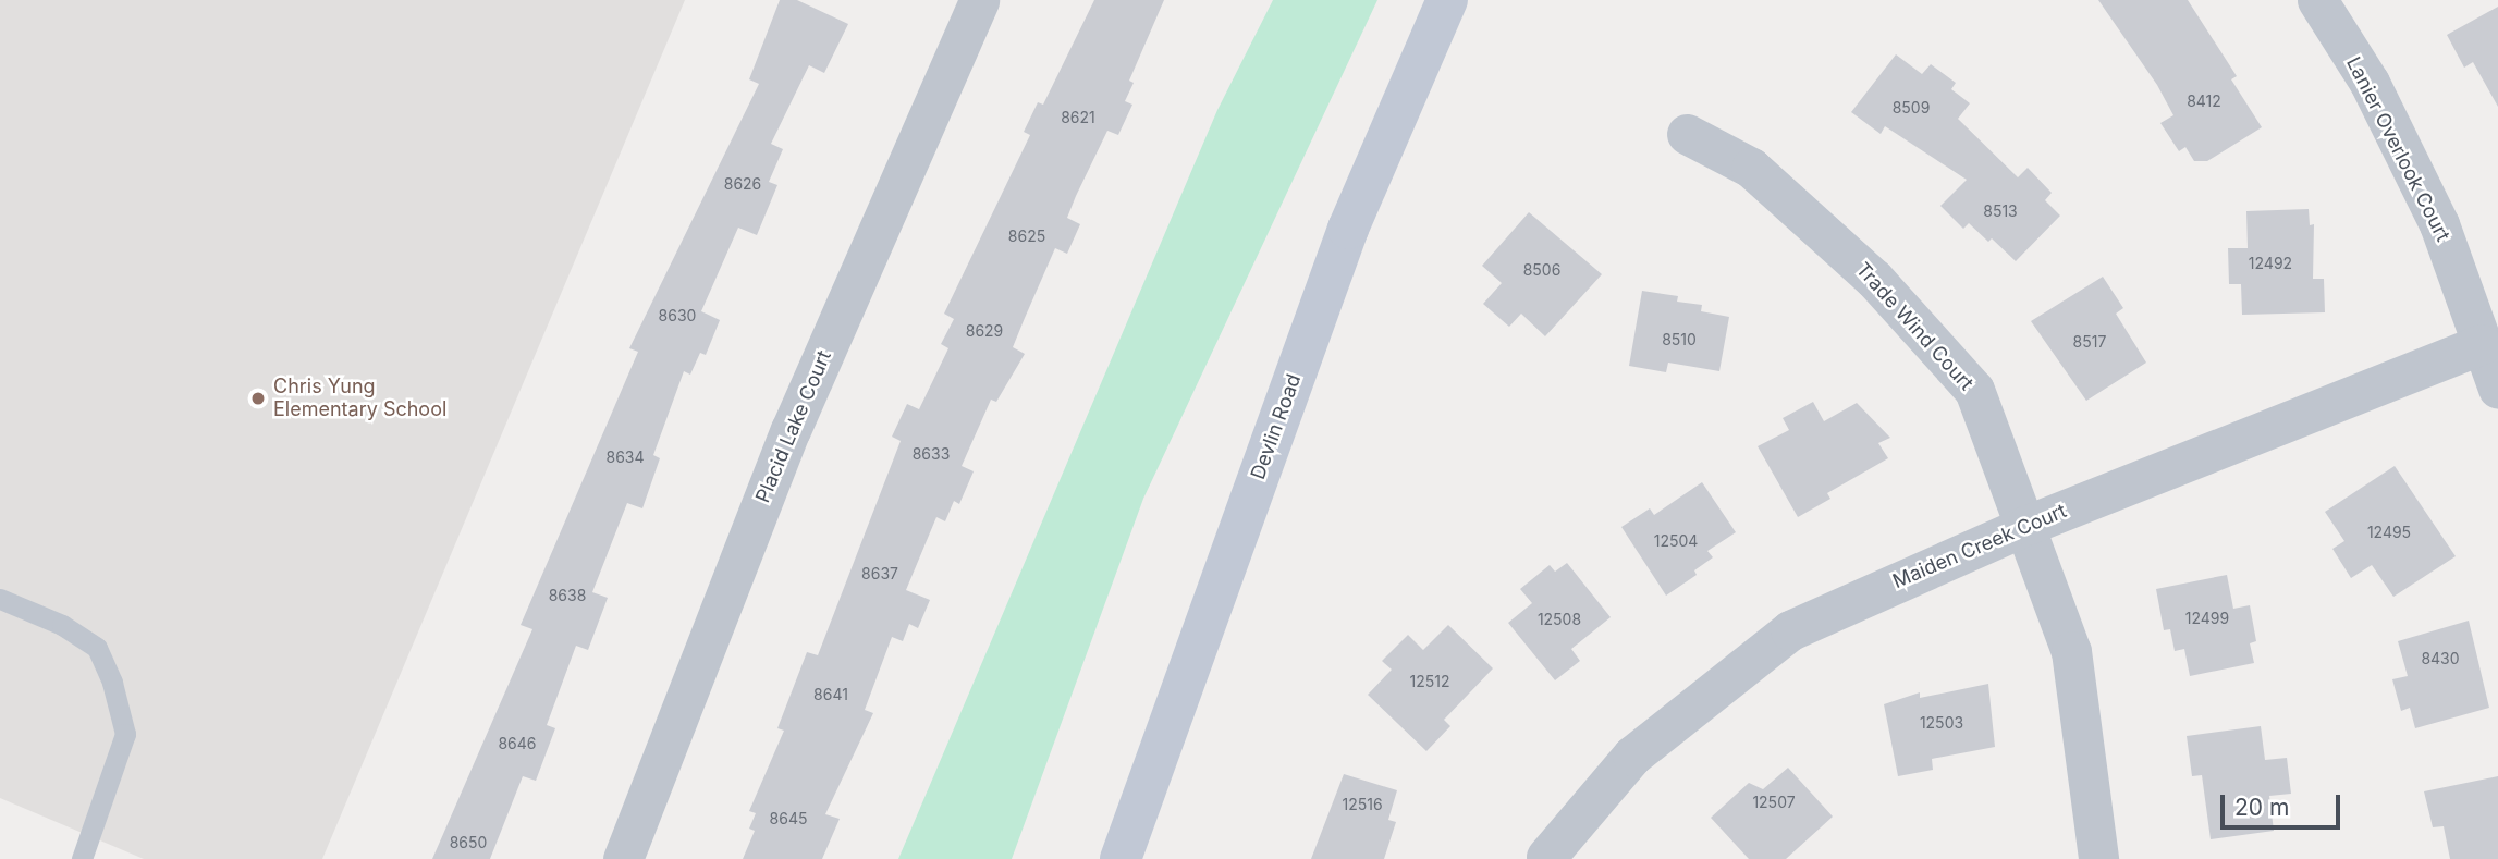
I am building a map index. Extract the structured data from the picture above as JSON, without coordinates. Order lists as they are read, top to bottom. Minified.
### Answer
{"streets":{"main road":["Devlin Road"],"street":["Lanier Overlook Court","Trade Wind Court","Placid Lake Court","Maiden Creek Court"]},"crossings":[["Lanier Overlook Court","Maiden Creek Court"],["Trade Wind Court","Maiden Creek Court"]],"places":["Chris Yung Elementary School"],"house_numbers":["8412","8509","8621","8626","8513","8625","12492","8506","8630","8629","8510","8517","8633","8634","12495","12504","8637","8638","12499","12508","8430","12512","8641","12503","8646","12507","12516","8645","8650"],"scale_bar":"20 m"}
